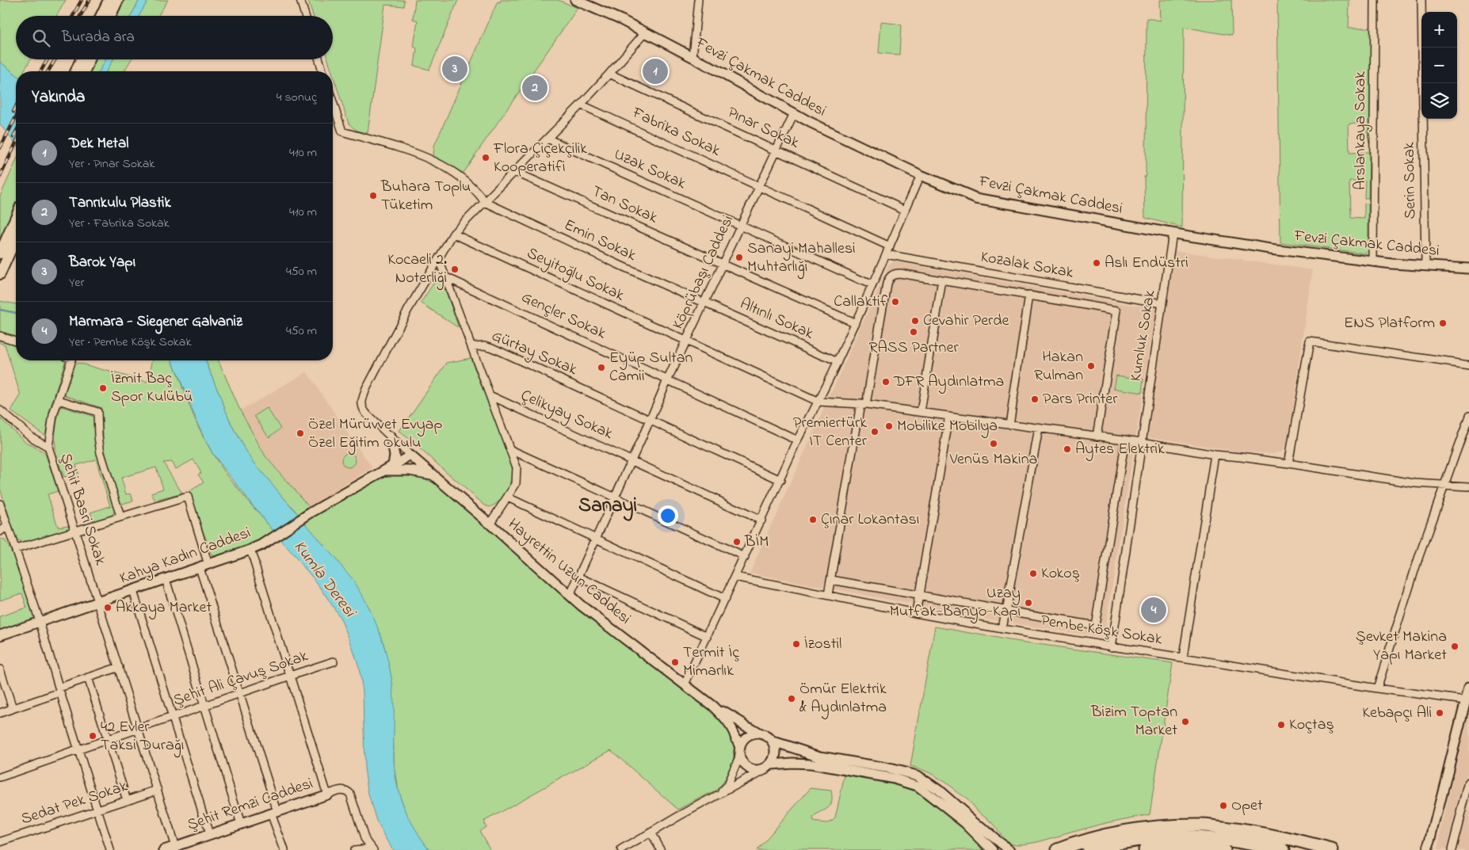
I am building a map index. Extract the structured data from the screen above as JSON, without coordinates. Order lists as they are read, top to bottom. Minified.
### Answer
{"streets":{"street":["Fevzi Çakmak Caddesi","Pınar Sokak","Arslankaya Sokak","Fabrika Sokak","Uzak Sokak","Serin Sokak","Tan Sokak","Emin Sokak","Kozalak Sokak","Köprübaşı Caddesi","Seyitoğlu Sokak","Gençler Sokak","Altınlı Sokak","Kumluk Sokak","Gürtay Sokak","Çelikyay Sokak","Şehit Basri Sokak","Kahya Kadın Caddesi","Hayrettin Uzun Caddesi","Pembe Köşk Sokak","Şehit Ali Çavuş Sokak","Sedat Pek Sokak","Şehit Remzi Caddesi"]},"crossings":[["Fevzi Çakmak Caddesi","Arslankaya Sokak"],["Fevzi Çakmak Caddesi","Serin Sokak"],["Fevzi Çakmak Caddesi","Köprübaşı Caddesi"],["Fevzi Çakmak Caddesi","Kumluk Sokak"],["Pınar Sokak","Köprübaşı Caddesi"],["Fabrika Sokak","Köprübaşı Caddesi"],["Uzak Sokak","Köprübaşı Caddesi"],["Tan Sokak","Köprübaşı Caddesi"],["Emin Sokak","Köprübaşı Caddesi"],["Emin Sokak","Altınlı Sokak"],["Kozalak Sokak","Kumluk Sokak"],["Köprübaşı Caddesi","Seyitoğlu Sokak"],["Köprübaşı Caddesi","Gençler Sokak"],["Köprübaşı Caddesi","Altınlı Sokak"],["Köprübaşı Caddesi","Gürtay Sokak"],["Köprübaşı Caddesi","Çelikyay Sokak"],["Köprübaşı Caddesi","Hayrettin Uzun Caddesi"],["Kumluk Sokak","Pembe Köşk Sokak"],["Şehit Basri Sokak","Kahya Kadın Caddesi"],["Şehit Basri Sokak","Şehit Ali Çavuş Sokak"],["Şehit Basri Sokak","Sedat Pek Sokak"],["Şehit Basri Sokak","Şehit Remzi Caddesi"],["Kahya Kadın Caddesi","Hayrettin Uzun Caddesi"]],"districts":["Sanayi"],"water":["Kumla Deresi"],"places":["Flora Çiçekçilik Kooperatifi","Buhara Toplu Tüketim","Sanayi Mahallesi Muhtarlığı","Aslı Endüstri","Kocaeli 2. Noterliği","Callaktif","Cevahir Perde","ENS Platform","RASS Partner","Hakan Rulman","Eyüp Sultan Camii","DFR Aydınlatma","İzmit Baç Spor Kulübü","Pars Printer","Mobilike Mobilya","Premiertürk IT Center","Özel Mürüvvet Evyap Özel Eğitim Okulu","Venüs Makina","Aytes Elektrik","Çınar Lokantası","BİM","Kokoş","Uzay Mutfak-Banyo-Kapı","Akkaya Market","İzostil","Şevket Makina Yapı Market","Termit İç Mimarlık","Ömür Elektrik & Aydınlatma","Kebapçı Ali","Bizim Toptan Market","Koçtaş","42 Evler Taksi Durağı","Opet"],"page":{"map_buttons":["+","−"],"search":"Burada ara","pins":["3","1","2","4"],"heading":["Yakında","4 sonuç"],"list":[{"mark":"1","name":"Dek Metal","note":"Yer · Pınar Sokak","value":"410 m"},{"mark":"2","name":"Tanrıkulu Plastik","note":"Yer · Fabrika Sokak","value":"410 m"},{"mark":"3","name":"Barok Yapı","note":"Yer","value":"450 m"},{"mark":"4","name":"Marmara - Siegener Galvaniz","note":"Yer · Pembe Köşk Sokak","value":"450 m"}]}}
